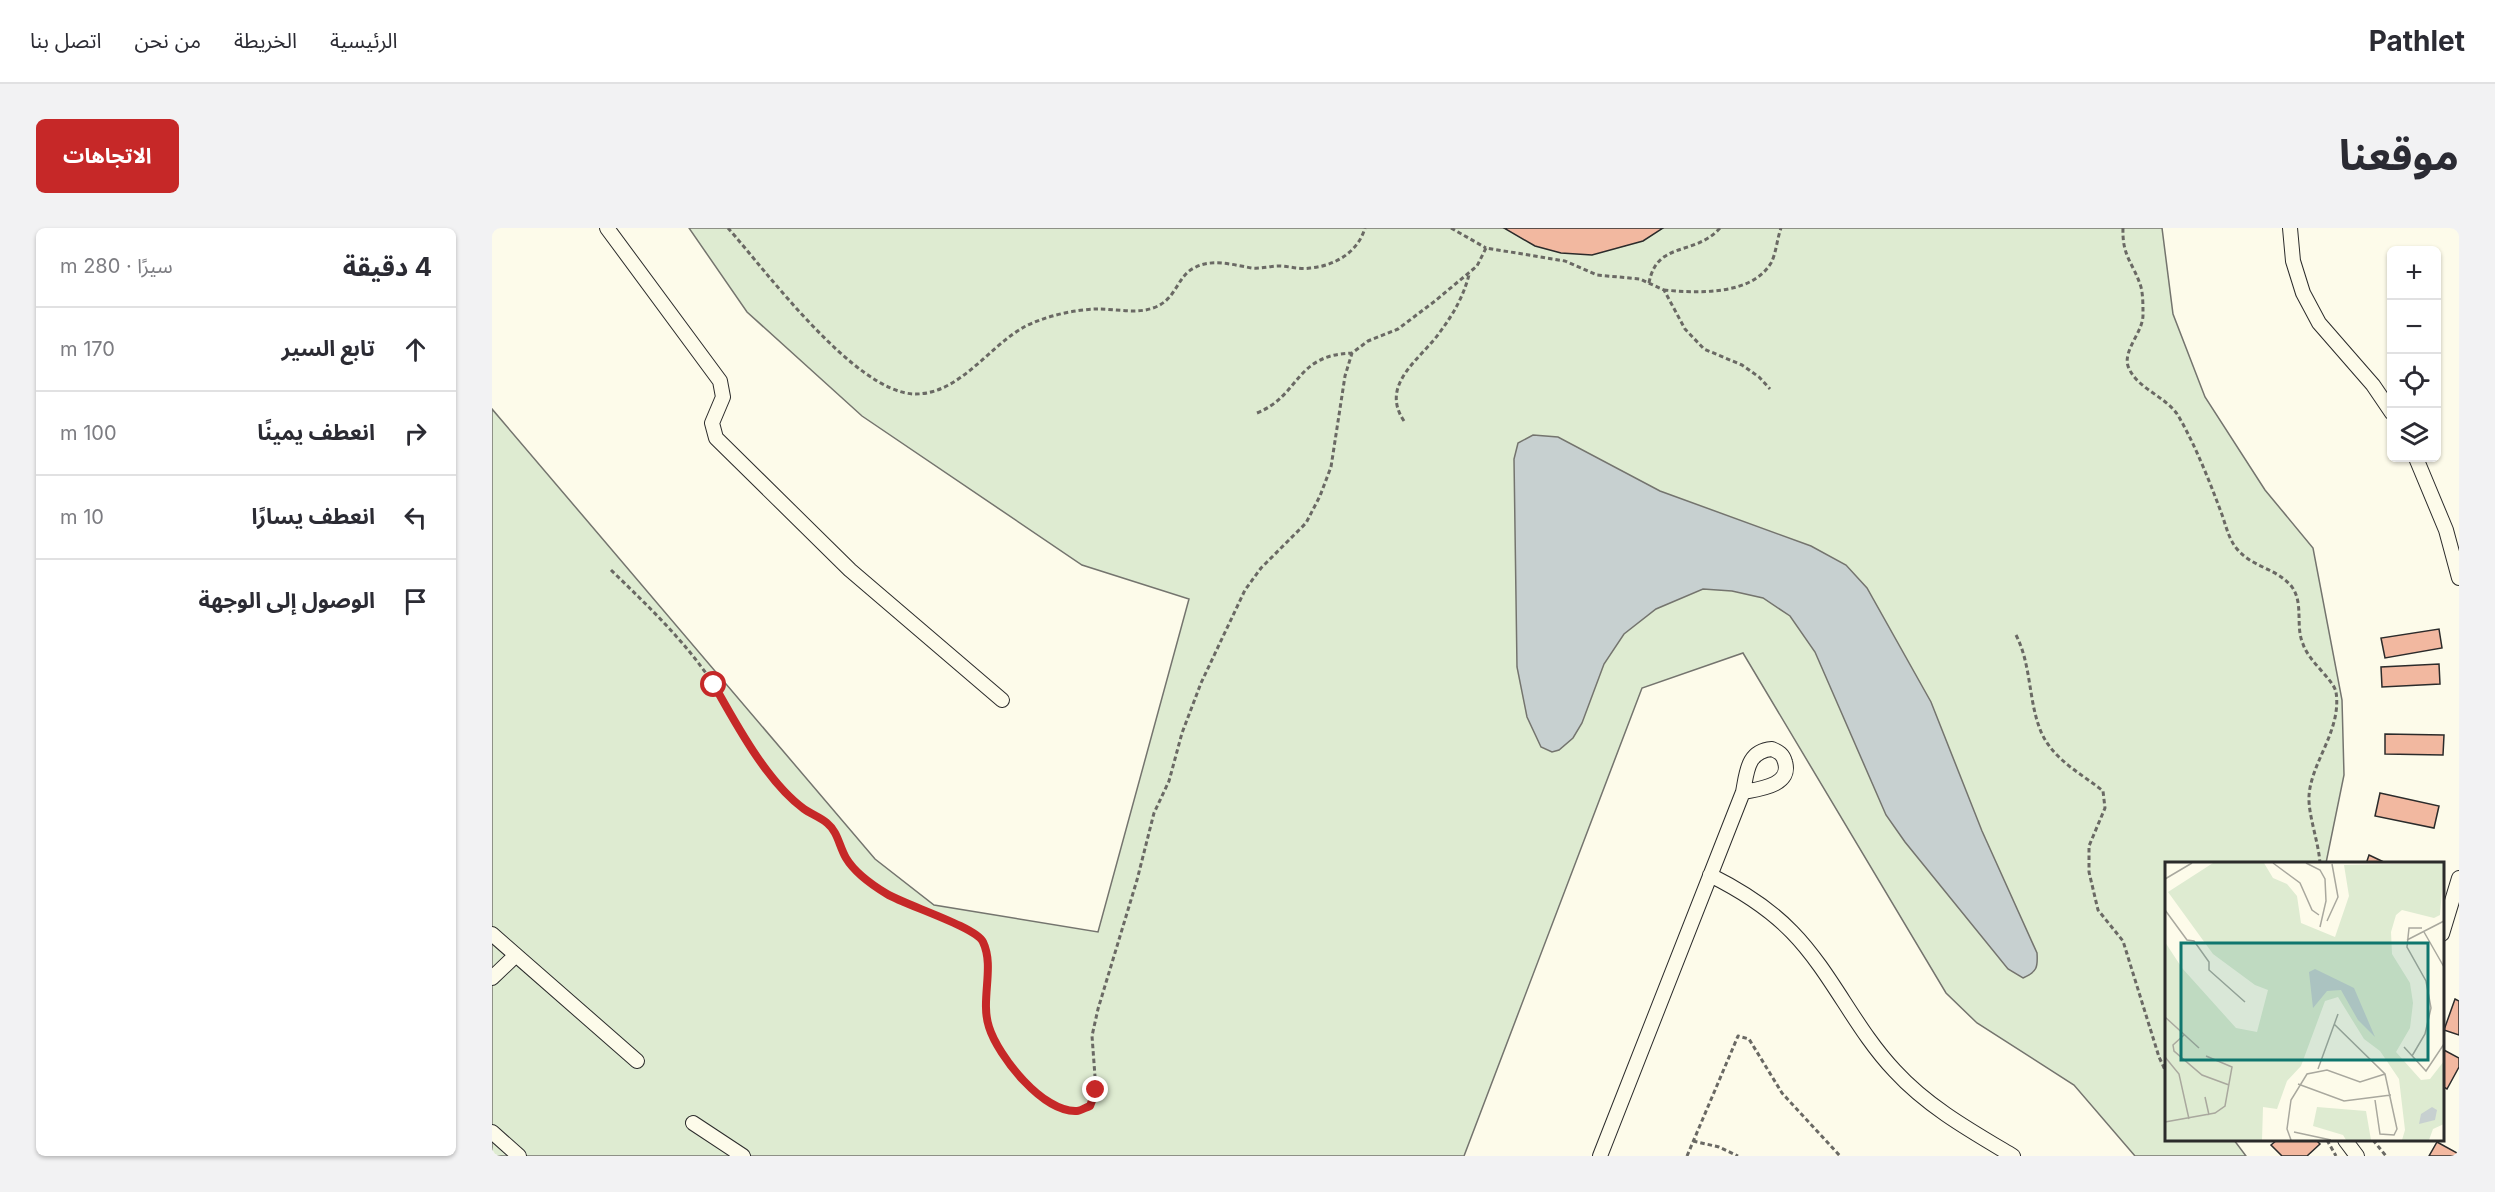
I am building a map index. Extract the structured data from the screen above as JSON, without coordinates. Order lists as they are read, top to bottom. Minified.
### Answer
{"page":{"header":"Pathlet","nav":["الرئيسية","الخريطة","من نحن","اتصل بنا"],"title":"موقعنا","buttons":"الاتجاهات","heading":["4 دقيقة","سيرًا · 280 m"],"map_buttons":["+","−"],"list":[["تابع السير","170 m"],["انعطف يمينًا","100 m"],["انعطف يسارًا","10 m"],"الوصول إلى الوجهة"]}}
